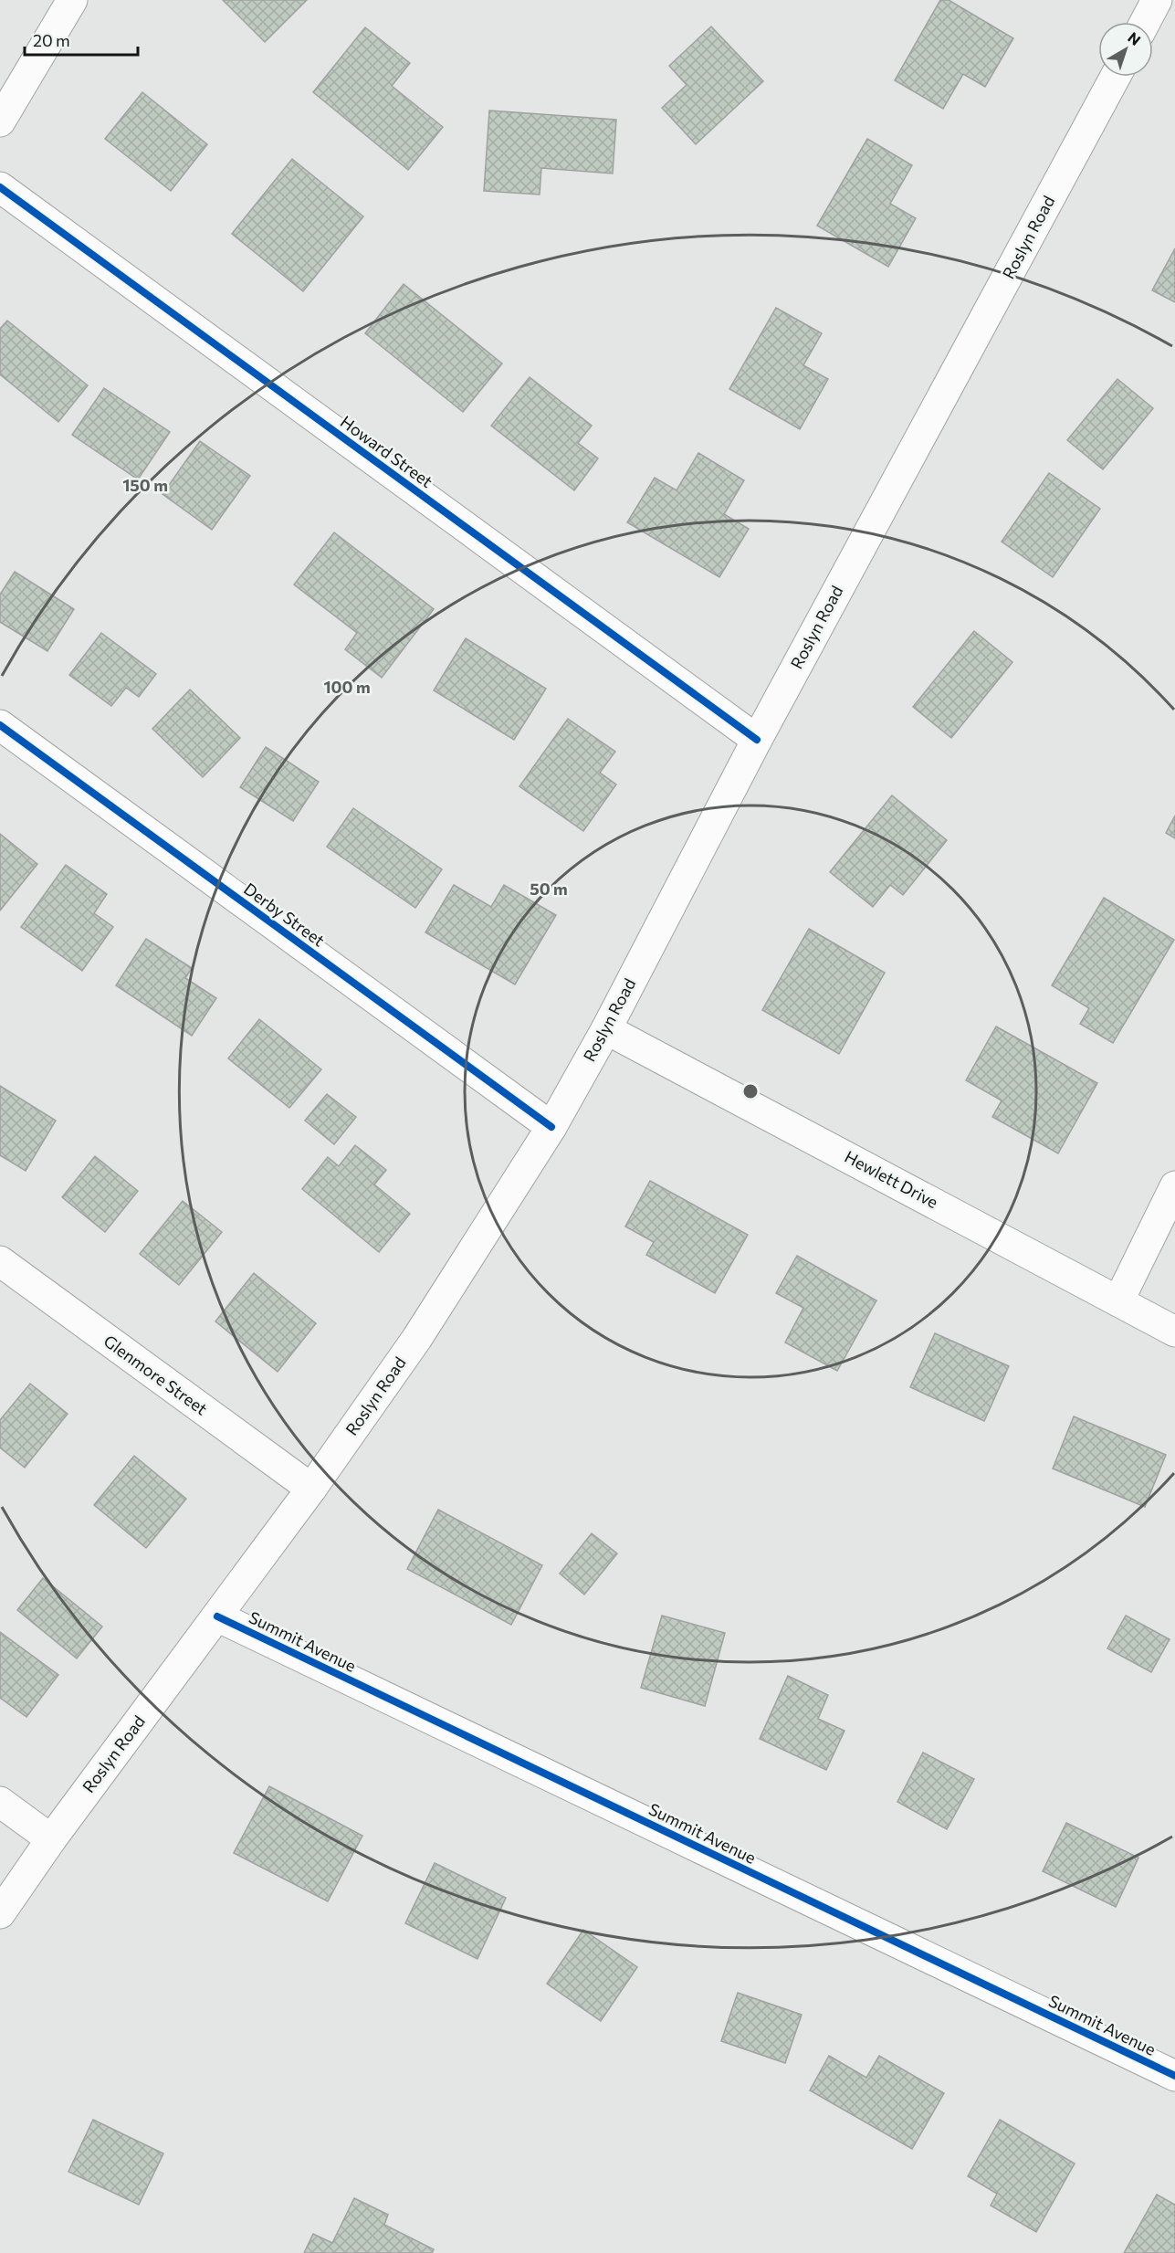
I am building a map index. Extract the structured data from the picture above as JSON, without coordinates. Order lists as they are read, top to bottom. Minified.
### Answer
{"streets":{"street":["Roslyn Road","Howard Street","Derby Street","Hewlett Drive","Glenmore Street","Summit Avenue"]},"crossings":[["Roslyn Road","Howard Street"],["Roslyn Road","Derby Street"],["Roslyn Road","Hewlett Drive"],["Roslyn Road","Glenmore Street"],["Roslyn Road","Summit Avenue"]],"scale_bar":"20 m","north":"top right","rings":["150 m","100 m","50 m"]}
